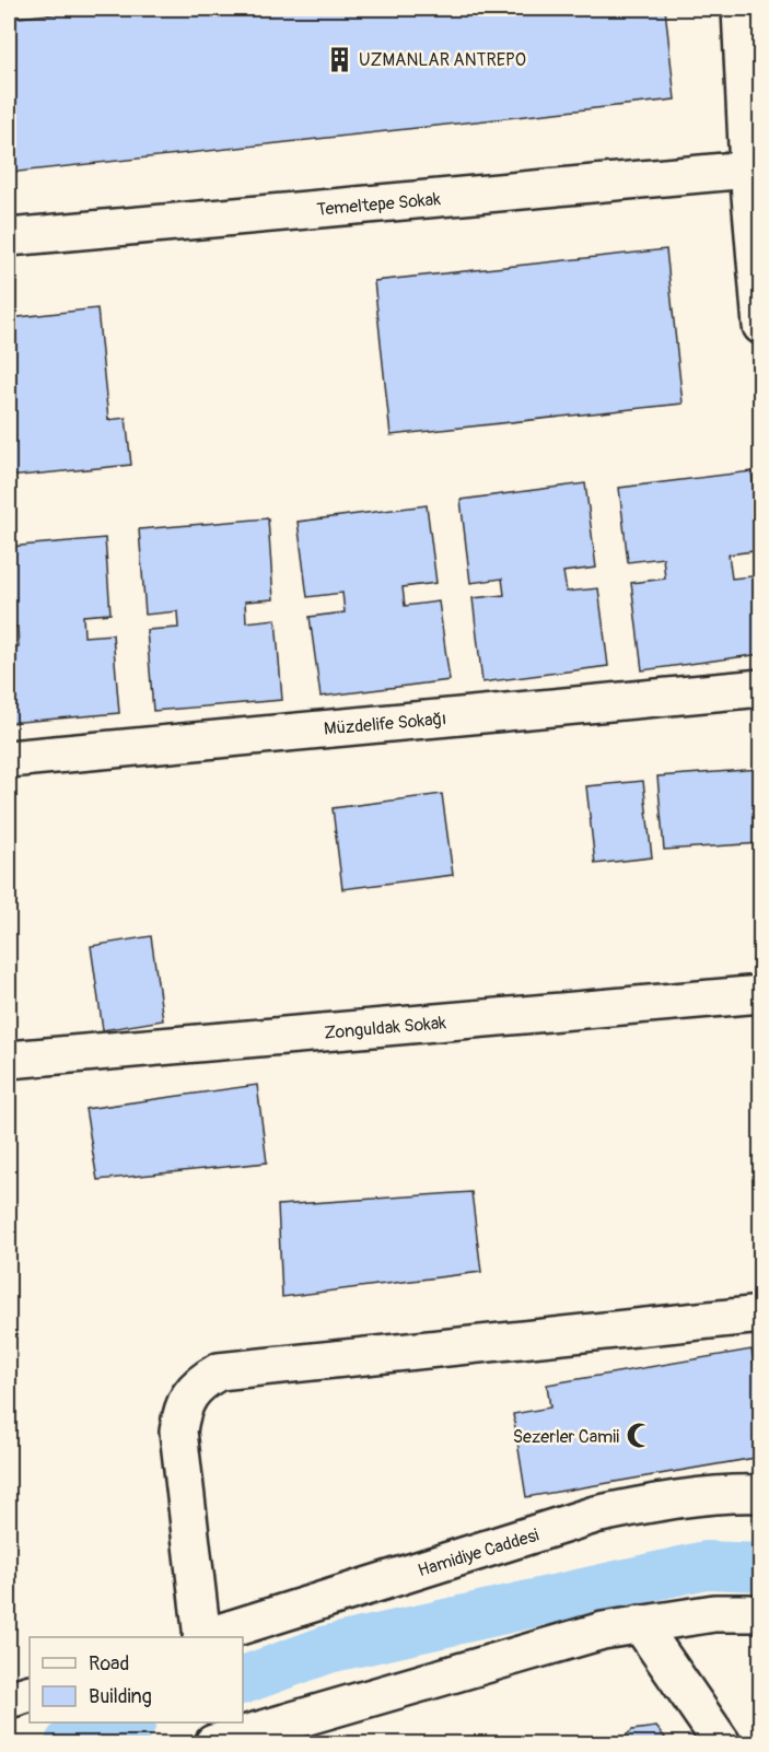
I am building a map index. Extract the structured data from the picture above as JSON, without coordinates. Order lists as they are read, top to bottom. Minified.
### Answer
{"streets":{"street":["Temeltepe Sokak","Müzdelife Sokağı","Zonguldak Sokak","Hamidiye Caddesi"]},"places":{"building":["UZMANLAR ANTREPO"],"mosque":["Sezerler Camii"]},"legend":["Road","Building"]}
